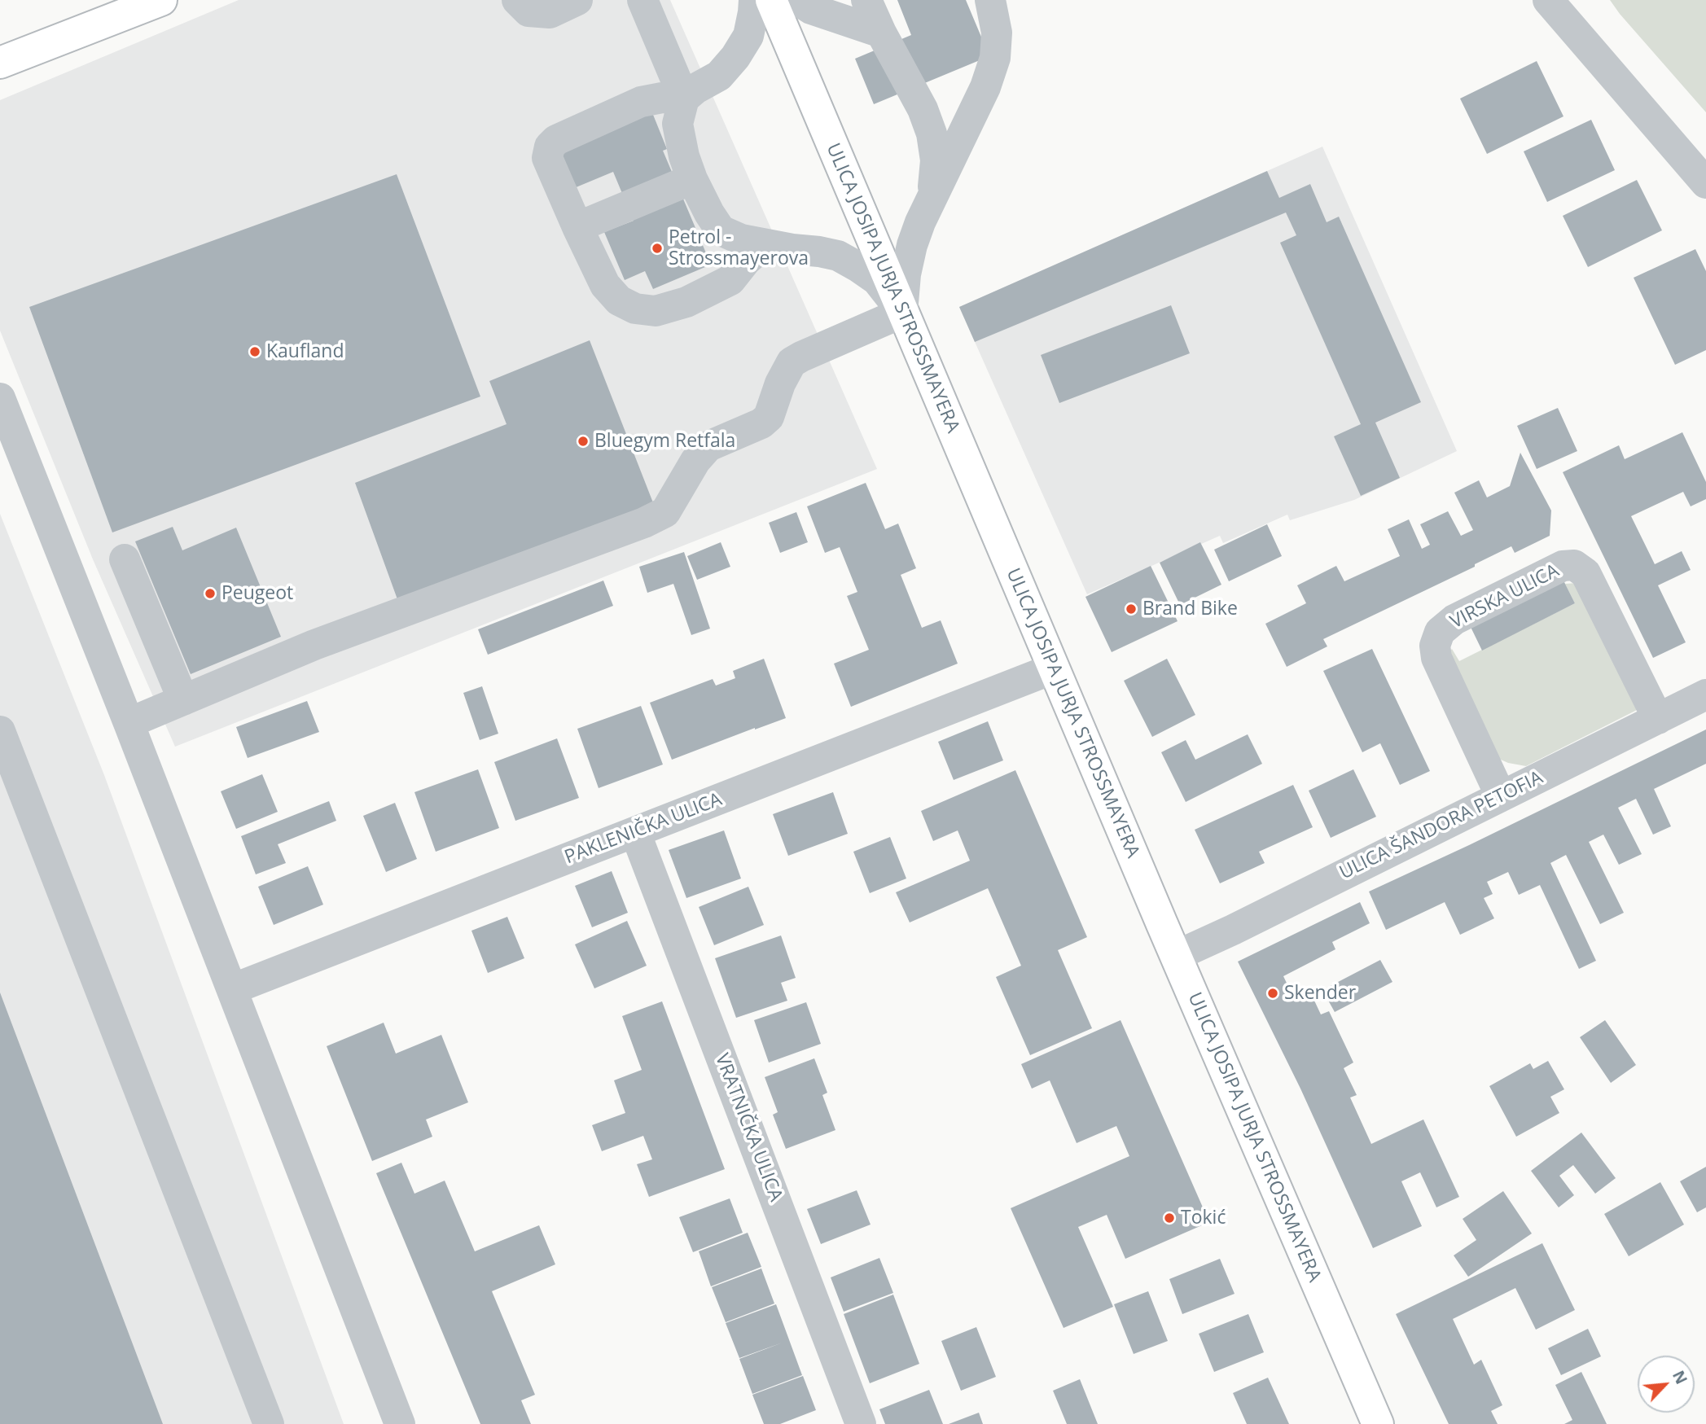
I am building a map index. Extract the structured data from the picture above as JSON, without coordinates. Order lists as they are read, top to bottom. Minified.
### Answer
{"streets":{"main road":["ULICA JOSIPA JURJA STROSSMAYERA"],"street":["VIRSKA ULICA","ULICA ŠANDORA PETOFIA","PAKLENIČKA ULICA","VRATNIČKA ULICA"]},"crossings":[["ULICA JOSIPA JURJA STROSSMAYERA","ULICA ŠANDORA PETOFIA"],["ULICA JOSIPA JURJA STROSSMAYERA","PAKLENIČKA ULICA"],["VIRSKA ULICA","ULICA ŠANDORA PETOFIA"],["PAKLENIČKA ULICA","VRATNIČKA ULICA"]],"places":["Petrol - Strossmayerova","Kaufland","Bluegym Retfala","Peugeot","Brand Bike","Skender","Tokić"],"north":"top right"}
